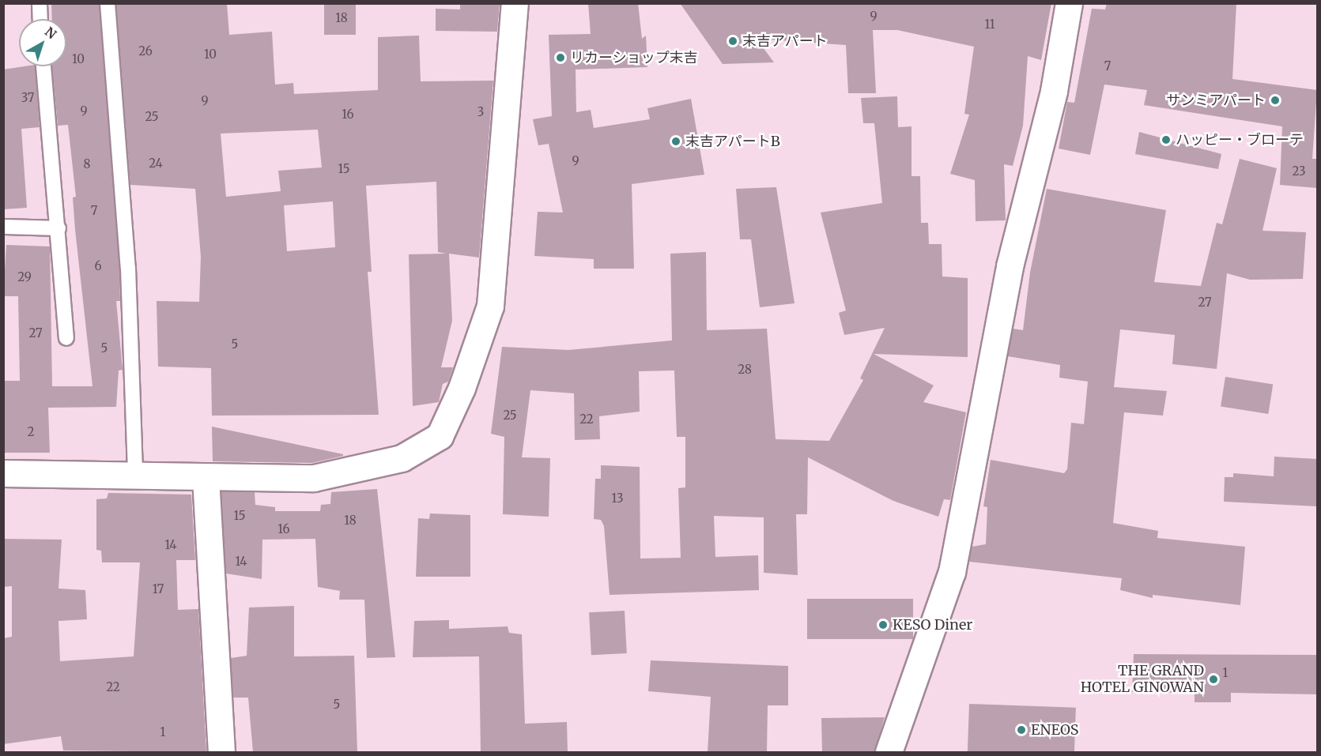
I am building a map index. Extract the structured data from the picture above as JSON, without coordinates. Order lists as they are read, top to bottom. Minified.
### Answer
{"places":["末吉アパート","リカーショップ末吉","サンミアパート","ハッピー・ブローテ","末吉アパートB","KESO Diner","THE GRAND HOTEL GINOWAN","ENEOS"],"house_numbers":["9","18","11","26","10","10","7","37","9","9","3","16","25","9","24","8","15","23","7","6","29","27","27","5","5","28","25","22","2","13","15","18","16","14","14","17","1","22","5","1"],"north":"top right"}
